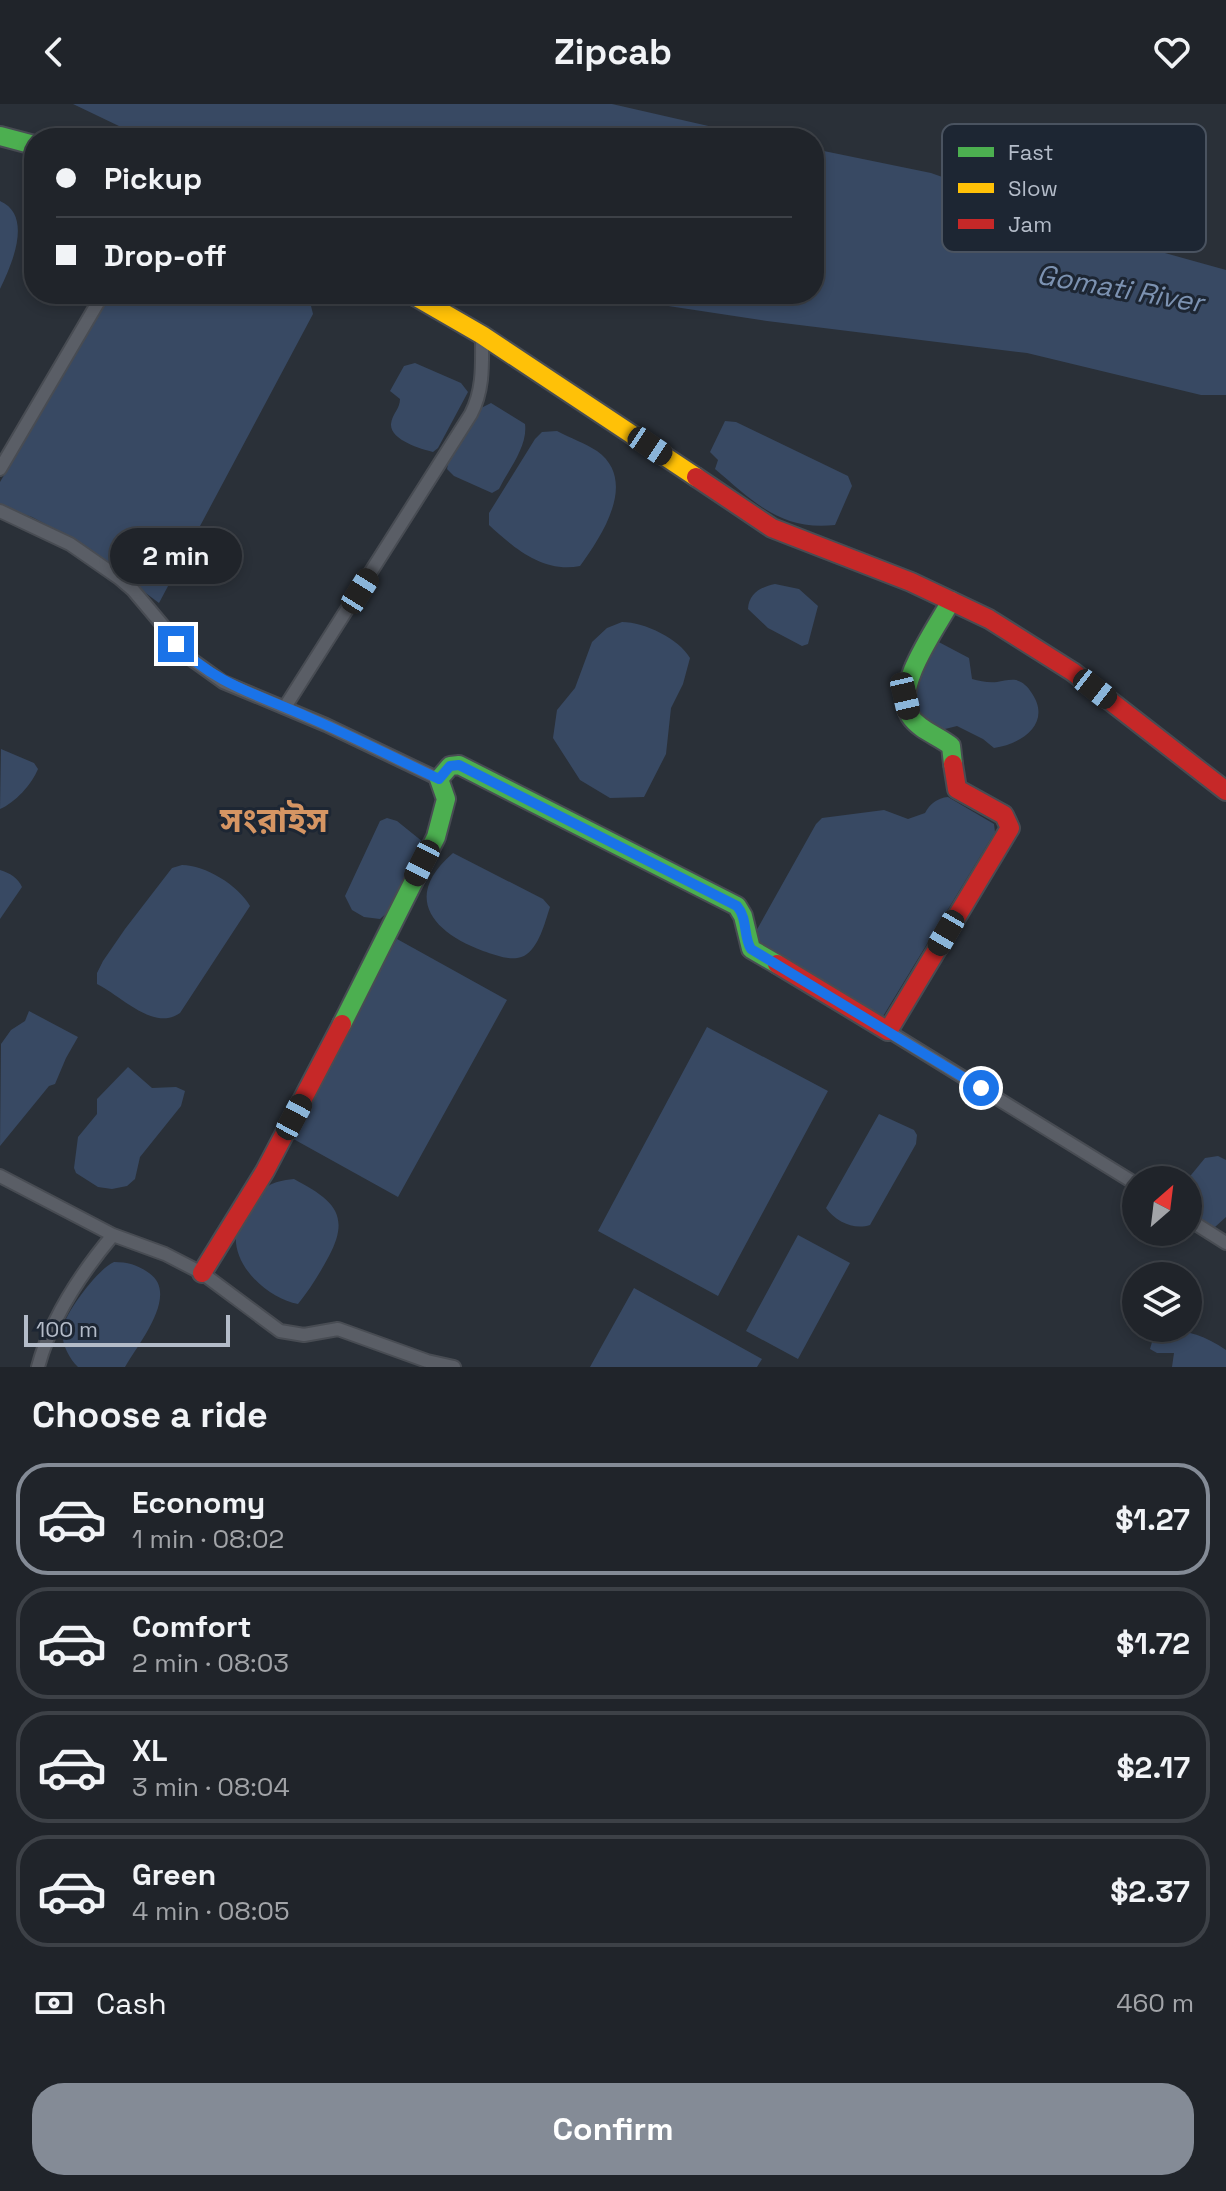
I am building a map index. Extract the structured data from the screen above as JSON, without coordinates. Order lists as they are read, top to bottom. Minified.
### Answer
{"districts":["সংরাইস"],"water":["Gomati River"],"legend":["Fast","Slow","Jam"],"scale_bar":"100 m","north":"top right","page":{"header":"Zipcab","banner":["Pickup","Drop-off"],"bubble":"2 min","scale":"100 m","heading":"Choose a ride","list":[{"name":"Economy","note":"1 min · 08:02","value":"$1.27"},{"name":"Comfort","note":"2 min · 08:03","value":"$1.72"},{"name":"XL","note":"3 min · 08:04","value":"$2.17"},{"name":"Green","note":"4 min · 08:05","value":"$2.37"}],"pay":["Cash","460 m"],"buttons":"Confirm"}}
